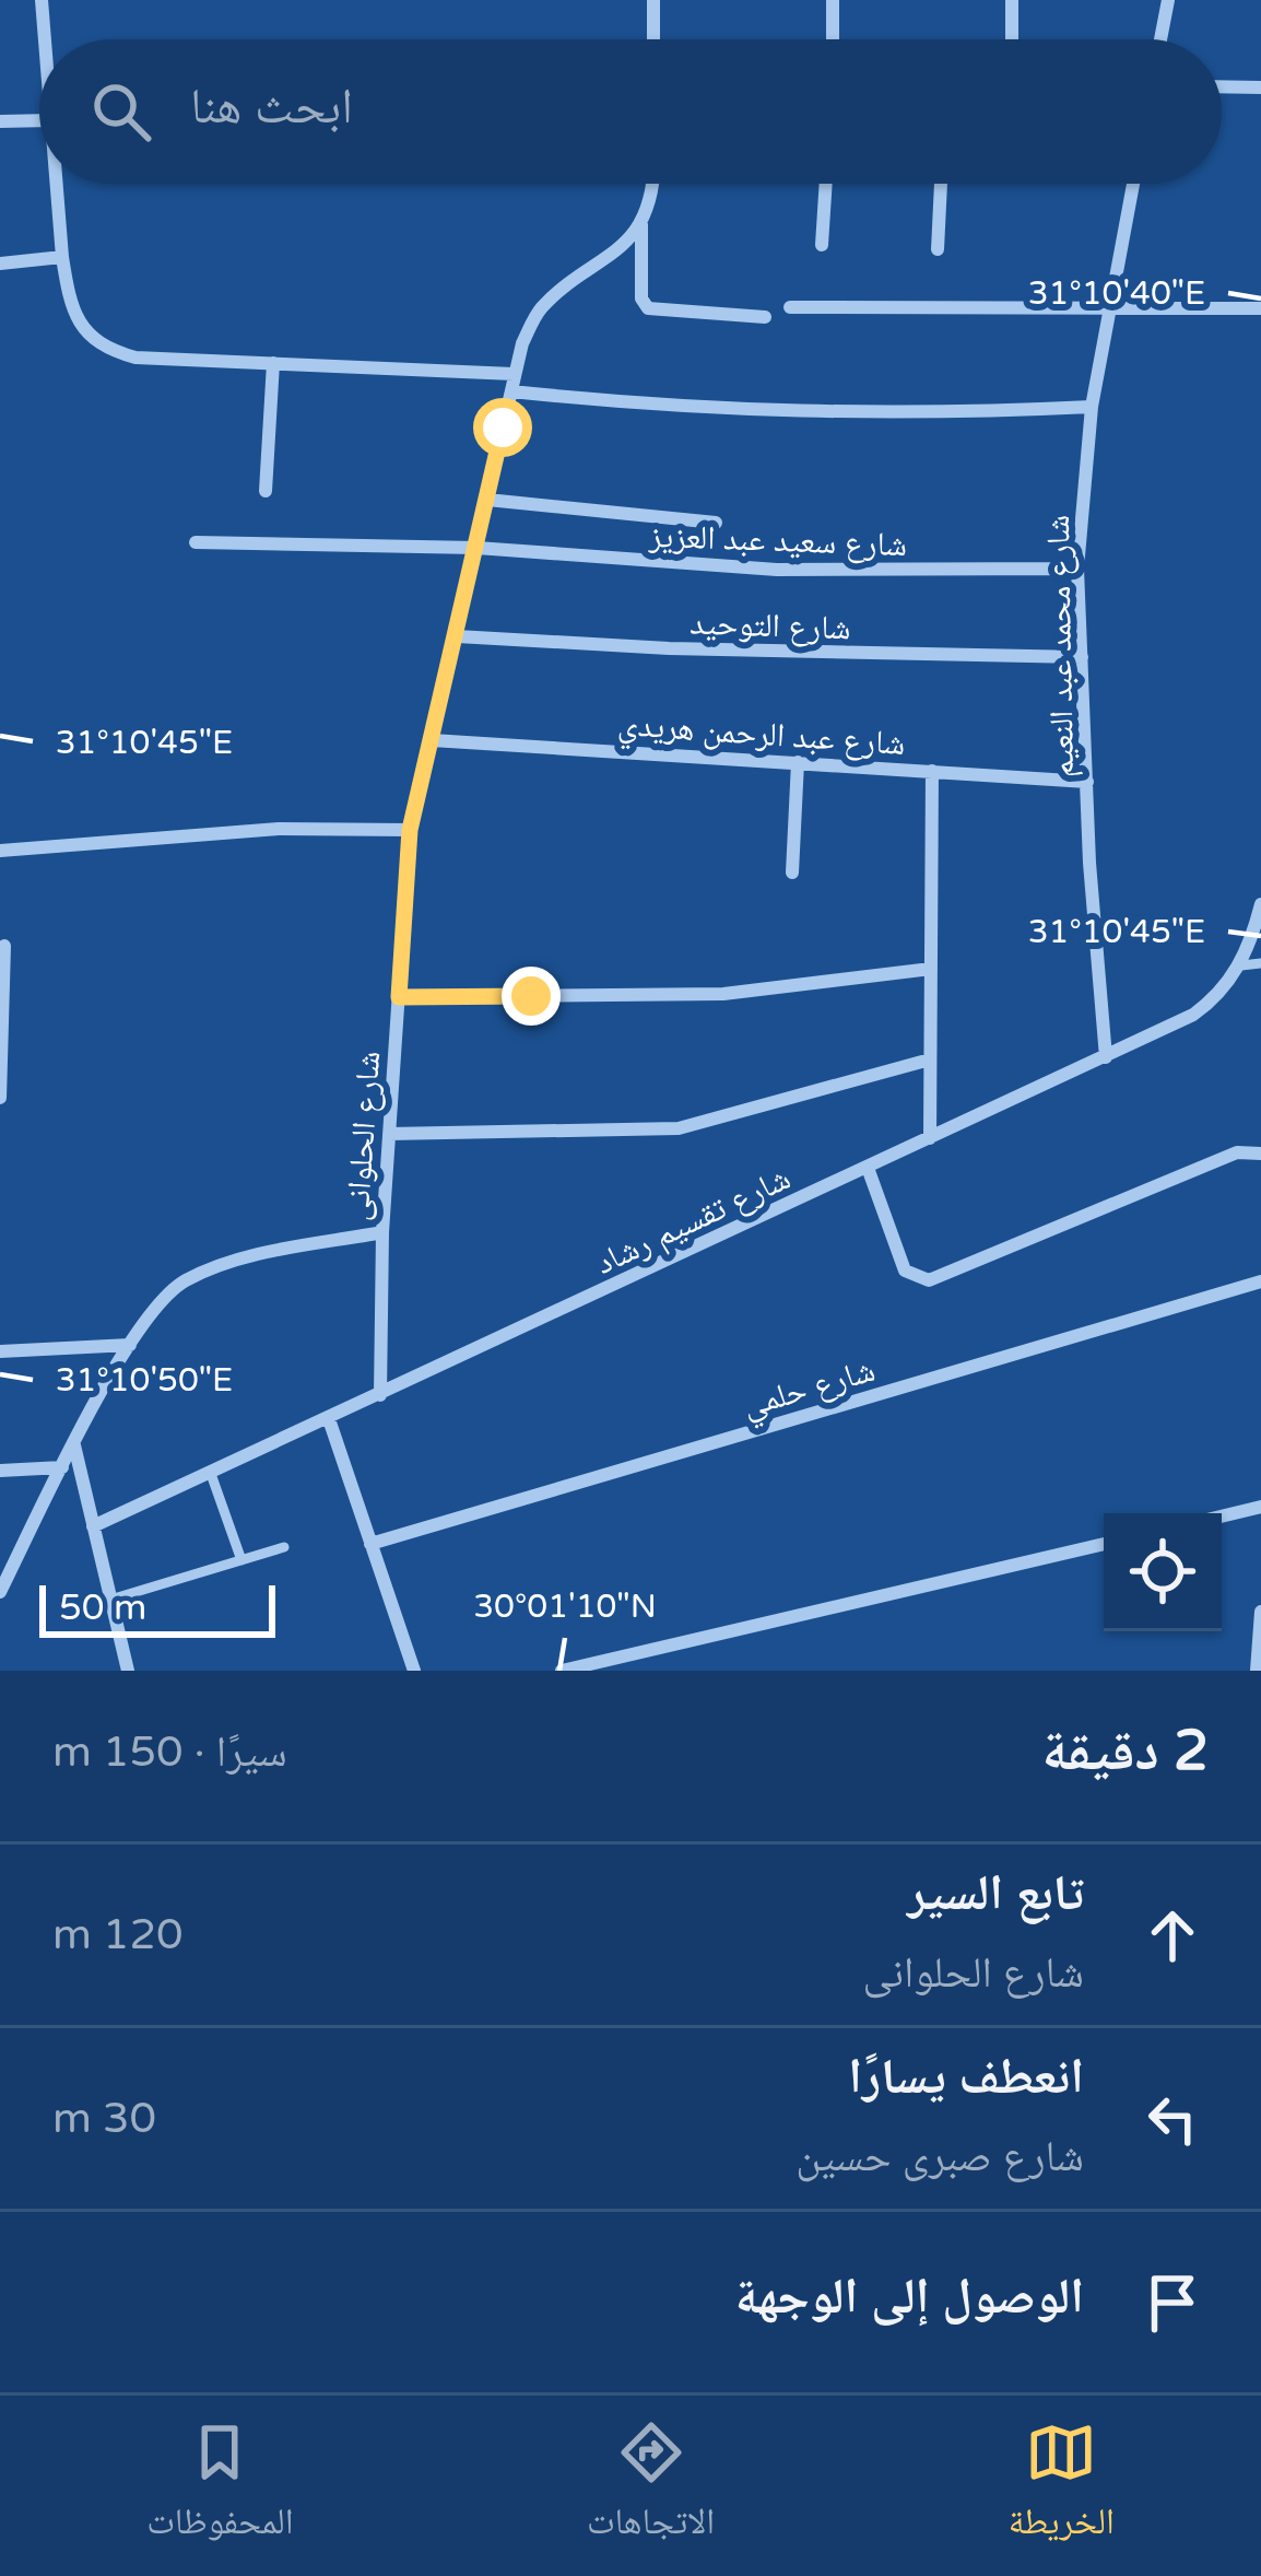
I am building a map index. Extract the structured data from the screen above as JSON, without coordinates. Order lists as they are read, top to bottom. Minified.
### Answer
{"streets":{"street":["شارع سعيد عبد العزيز","شارع التوحيد","شارع محمد عبد النعيم","شارع عبد الرحمن هريدي","شارع الحلوانى","شارع تقسيم رشاد","شارع حلمي"]},"crossings":[["شارع سعيد عبد العزيز","شارع محمد عبد النعيم"],["شارع سعيد عبد العزيز","شارع الحلوانى"],["شارع التوحيد","شارع محمد عبد النعيم"],["شارع التوحيد","شارع الحلوانى"],["شارع محمد عبد النعيم","شارع عبد الرحمن هريدي"],["شارع محمد عبد النعيم","شارع تقسيم رشاد"],["شارع عبد الرحمن هريدي","شارع الحلوانى"],["شارع الحلوانى","شارع تقسيم رشاد"]],"scale_bar":"50 m","page":{"search":"ابحث هنا","scale":"50 m","heading":["2 دقيقة","سيرًا · 150 m"],"list":[["تابع السير","شارع الحلوانى","120 m"],["انعطف يسارًا","شارع صبرى حسين","30 m"],"الوصول إلى الوجهة"],"nav":["الخريطة","الاتجاهات","المحفوظات"]},"coordinates":["31°10'40\"E","31°10'45\"E","31°10'50\"E","30°01'10\"N"]}
